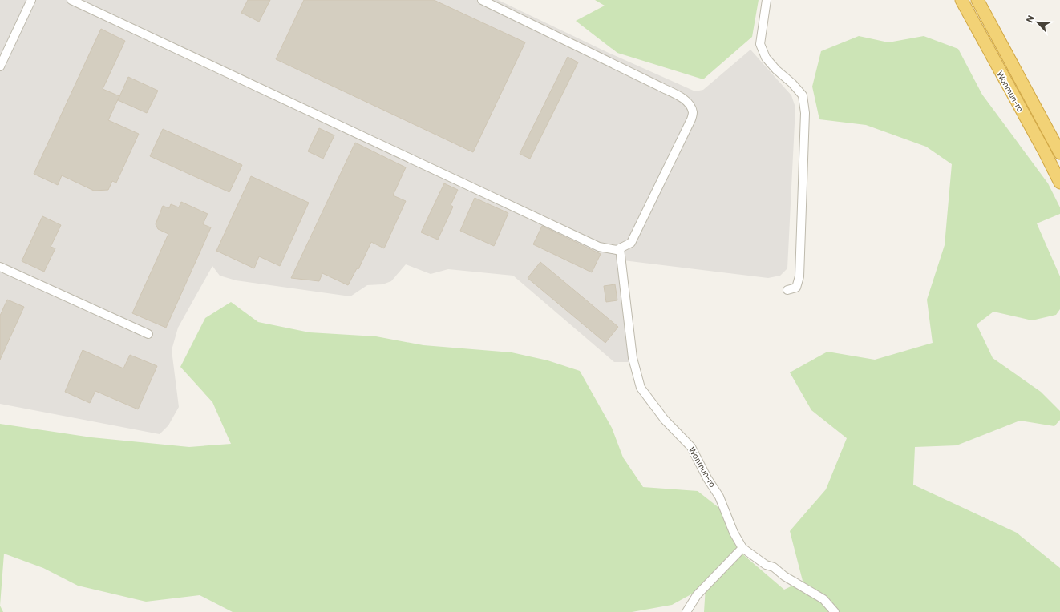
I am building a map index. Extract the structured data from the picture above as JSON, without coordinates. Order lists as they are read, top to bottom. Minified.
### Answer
{"streets":{"highway":["Wonmun-ro"]},"north":"top left"}
